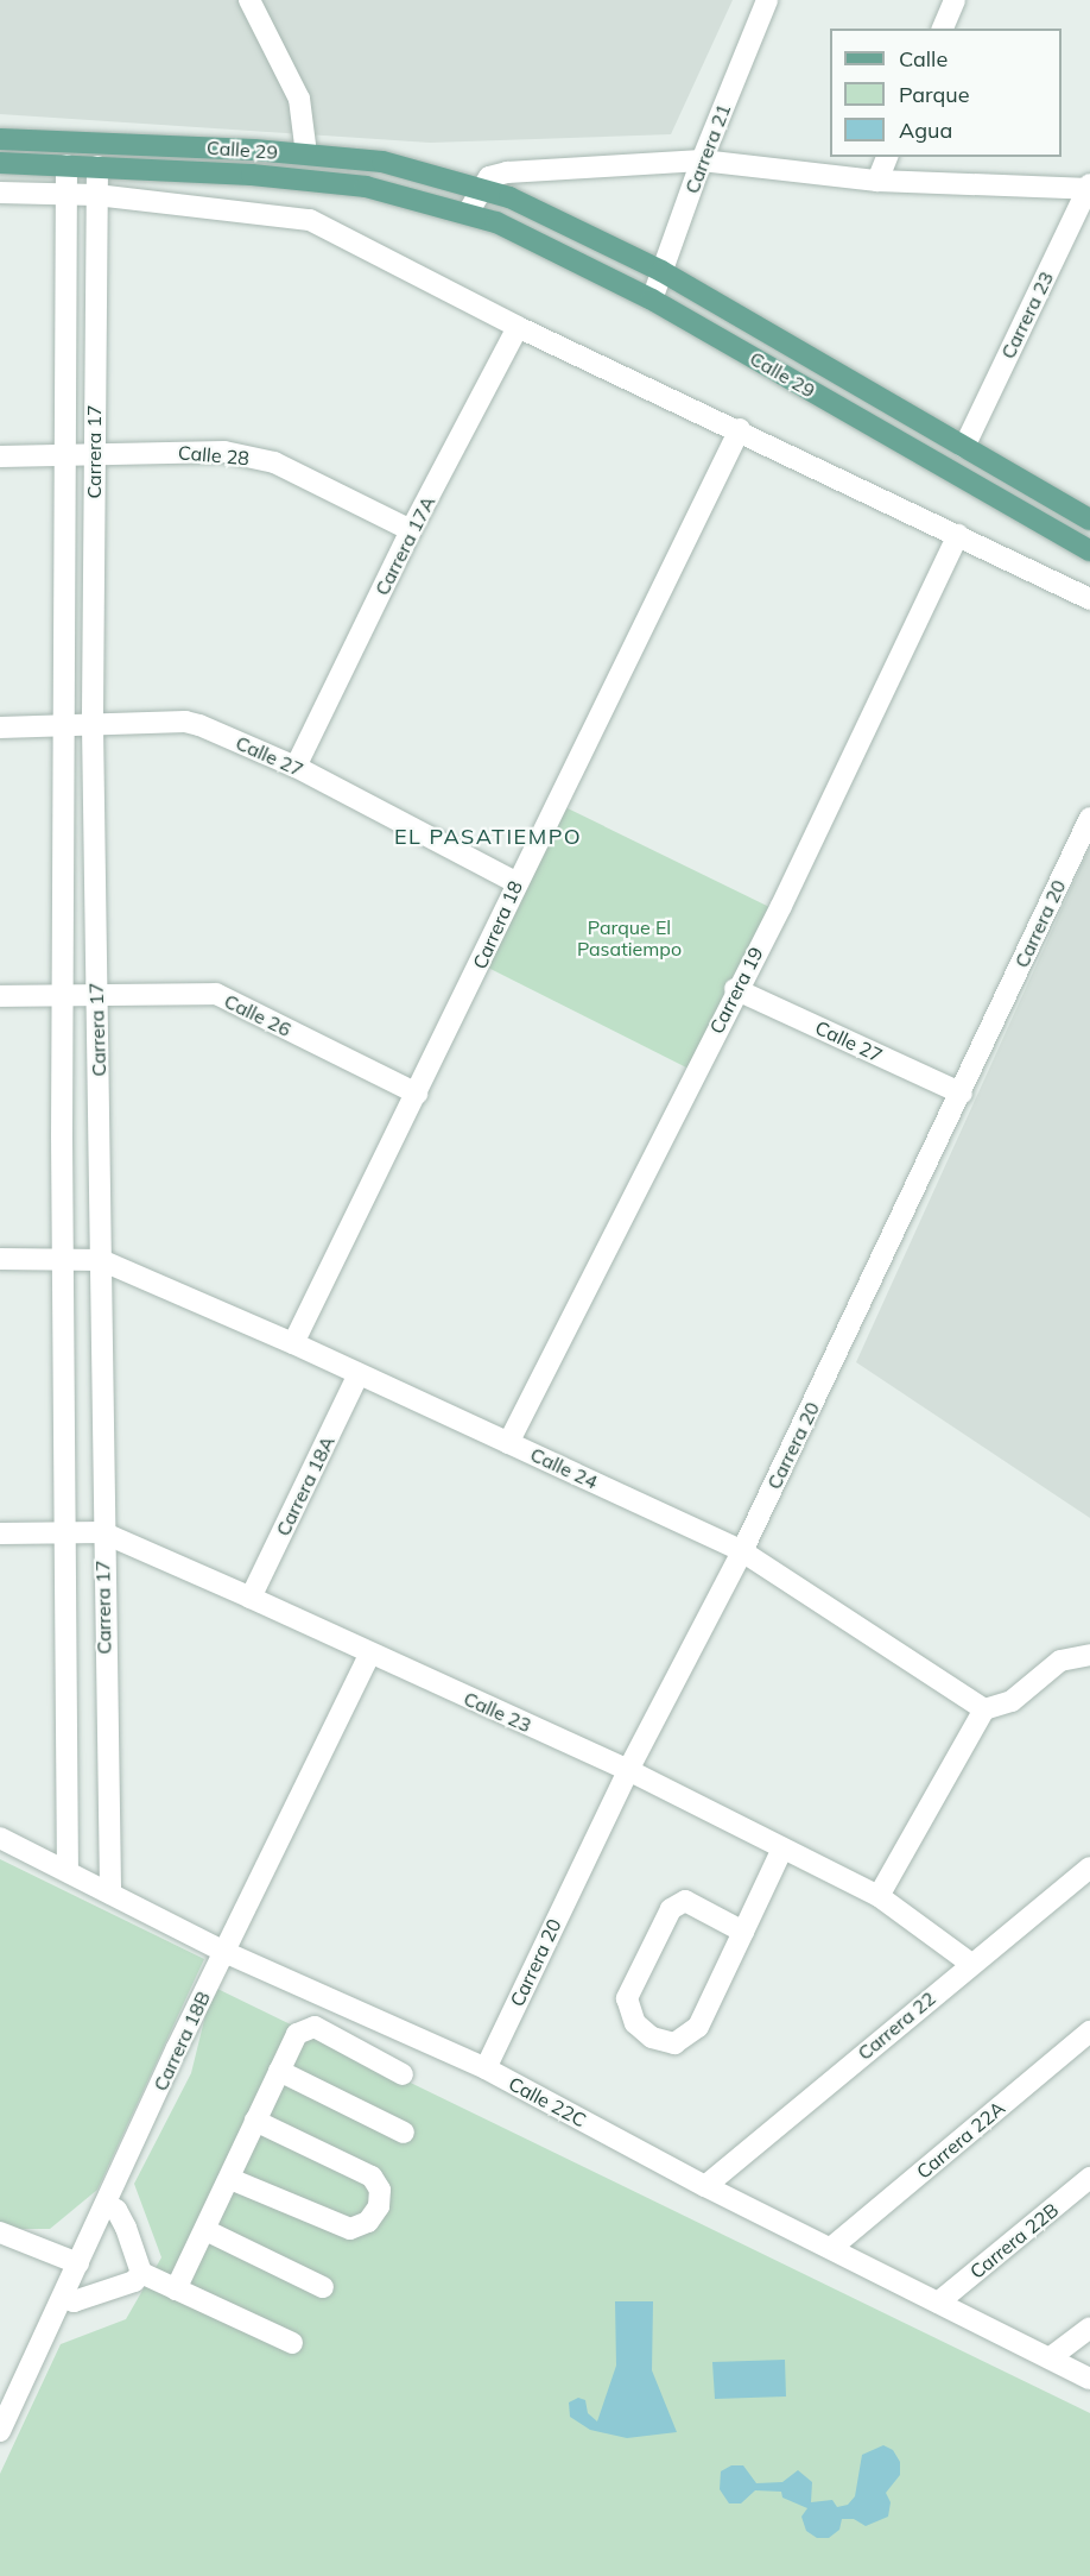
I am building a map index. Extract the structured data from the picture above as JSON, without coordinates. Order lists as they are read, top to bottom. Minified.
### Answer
{"streets":{"main road":["Calle 29"],"street":["Carrera 21","Carrera 23","Carrera 17","Calle 28","Carrera 17A","Calle 27","Carrera 20","Carrera 18","Carrera 19","Calle 26","Calle 24","Carrera 18A","Calle 23","Carrera 22","Carrera 18B","Calle 22C","Carrera 22A","Carrera 22B"]},"crossings":[["Carrera 21","Calle 29"],["Calle 29","Carrera 23"],["Calle 29","Carrera 17"],["Carrera 17","Calle 28"],["Carrera 17","Calle 27"],["Carrera 17","Calle 26"],["Carrera 17","Calle 24"],["Carrera 17","Calle 23"],["Carrera 17","Calle 22C"],["Calle 28","Carrera 17A"],["Carrera 17A","Calle 27"],["Calle 27","Carrera 20"],["Calle 27","Carrera 18"],["Calle 27","Carrera 19"],["Carrera 20","Calle 24"],["Carrera 20","Calle 23"],["Carrera 20","Calle 22C"],["Carrera 18","Calle 26"],["Carrera 18","Calle 24"],["Carrera 19","Calle 24"],["Calle 24","Carrera 18A"],["Carrera 18A","Calle 23"],["Calle 23","Carrera 22"],["Calle 23","Carrera 18B"],["Carrera 22","Calle 22C"],["Carrera 18B","Calle 22C"],["Calle 22C","Carrera 22A"],["Calle 22C","Carrera 22B"]],"districts":["EL PASATIEMPO"],"parks":["Parque El Pasatiempo"],"legend":["Calle","Parque","Agua"]}
